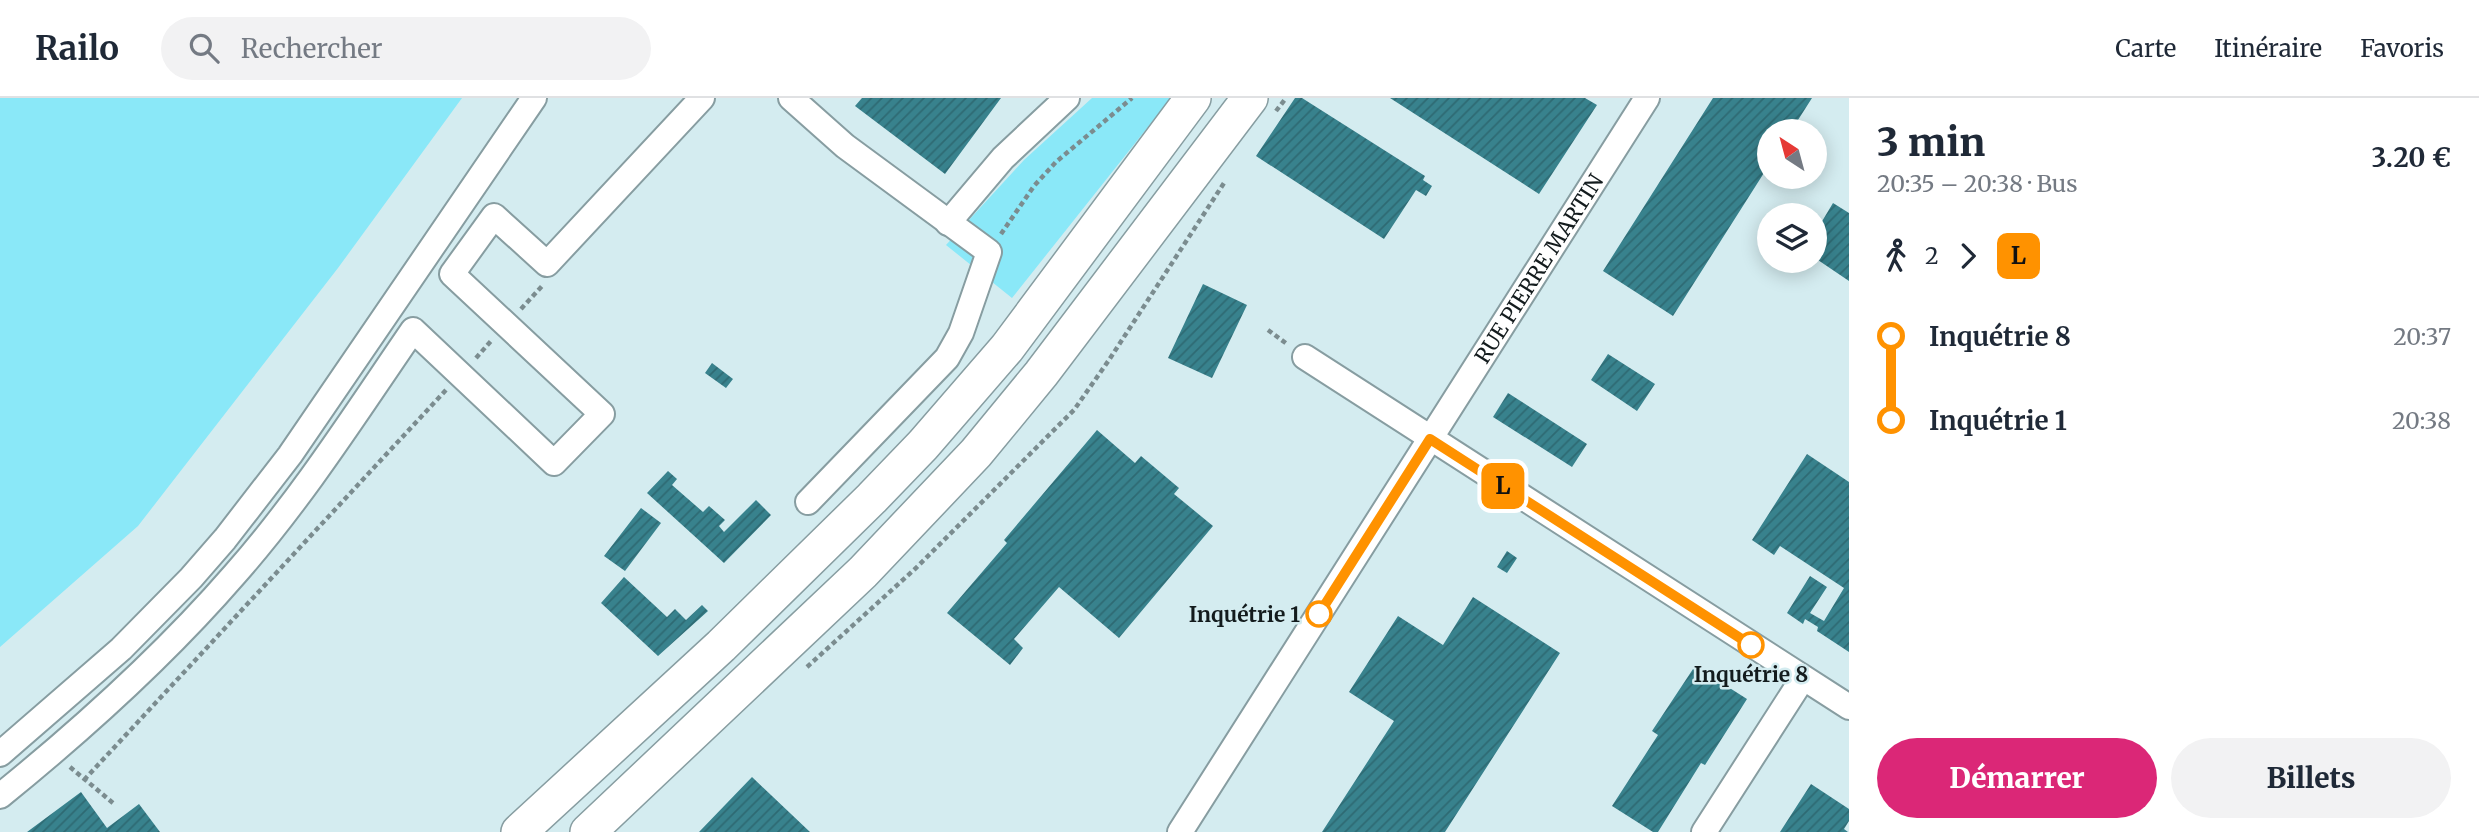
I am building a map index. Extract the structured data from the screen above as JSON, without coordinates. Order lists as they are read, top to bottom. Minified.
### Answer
{"streets":{"street":["RUE PIERRE MARTIN"]},"places":["Inquétrie 1","Inquétrie 8"],"lines":["bus line L"],"north":"top left","page":{"header":"Railo","search":"Rechercher","nav":["Carte","Itinéraire","Favoris"],"on_map":"L","heading":["3 min","20:35 – 20:38 · Bus","3.20 €"],"legs":["2","L"],"list":[{"name":"Inquétrie 8","value":"20:37"},{"name":"Inquétrie 1","value":"20:38"}],"buttons":["Démarrer","Billets"]}}
